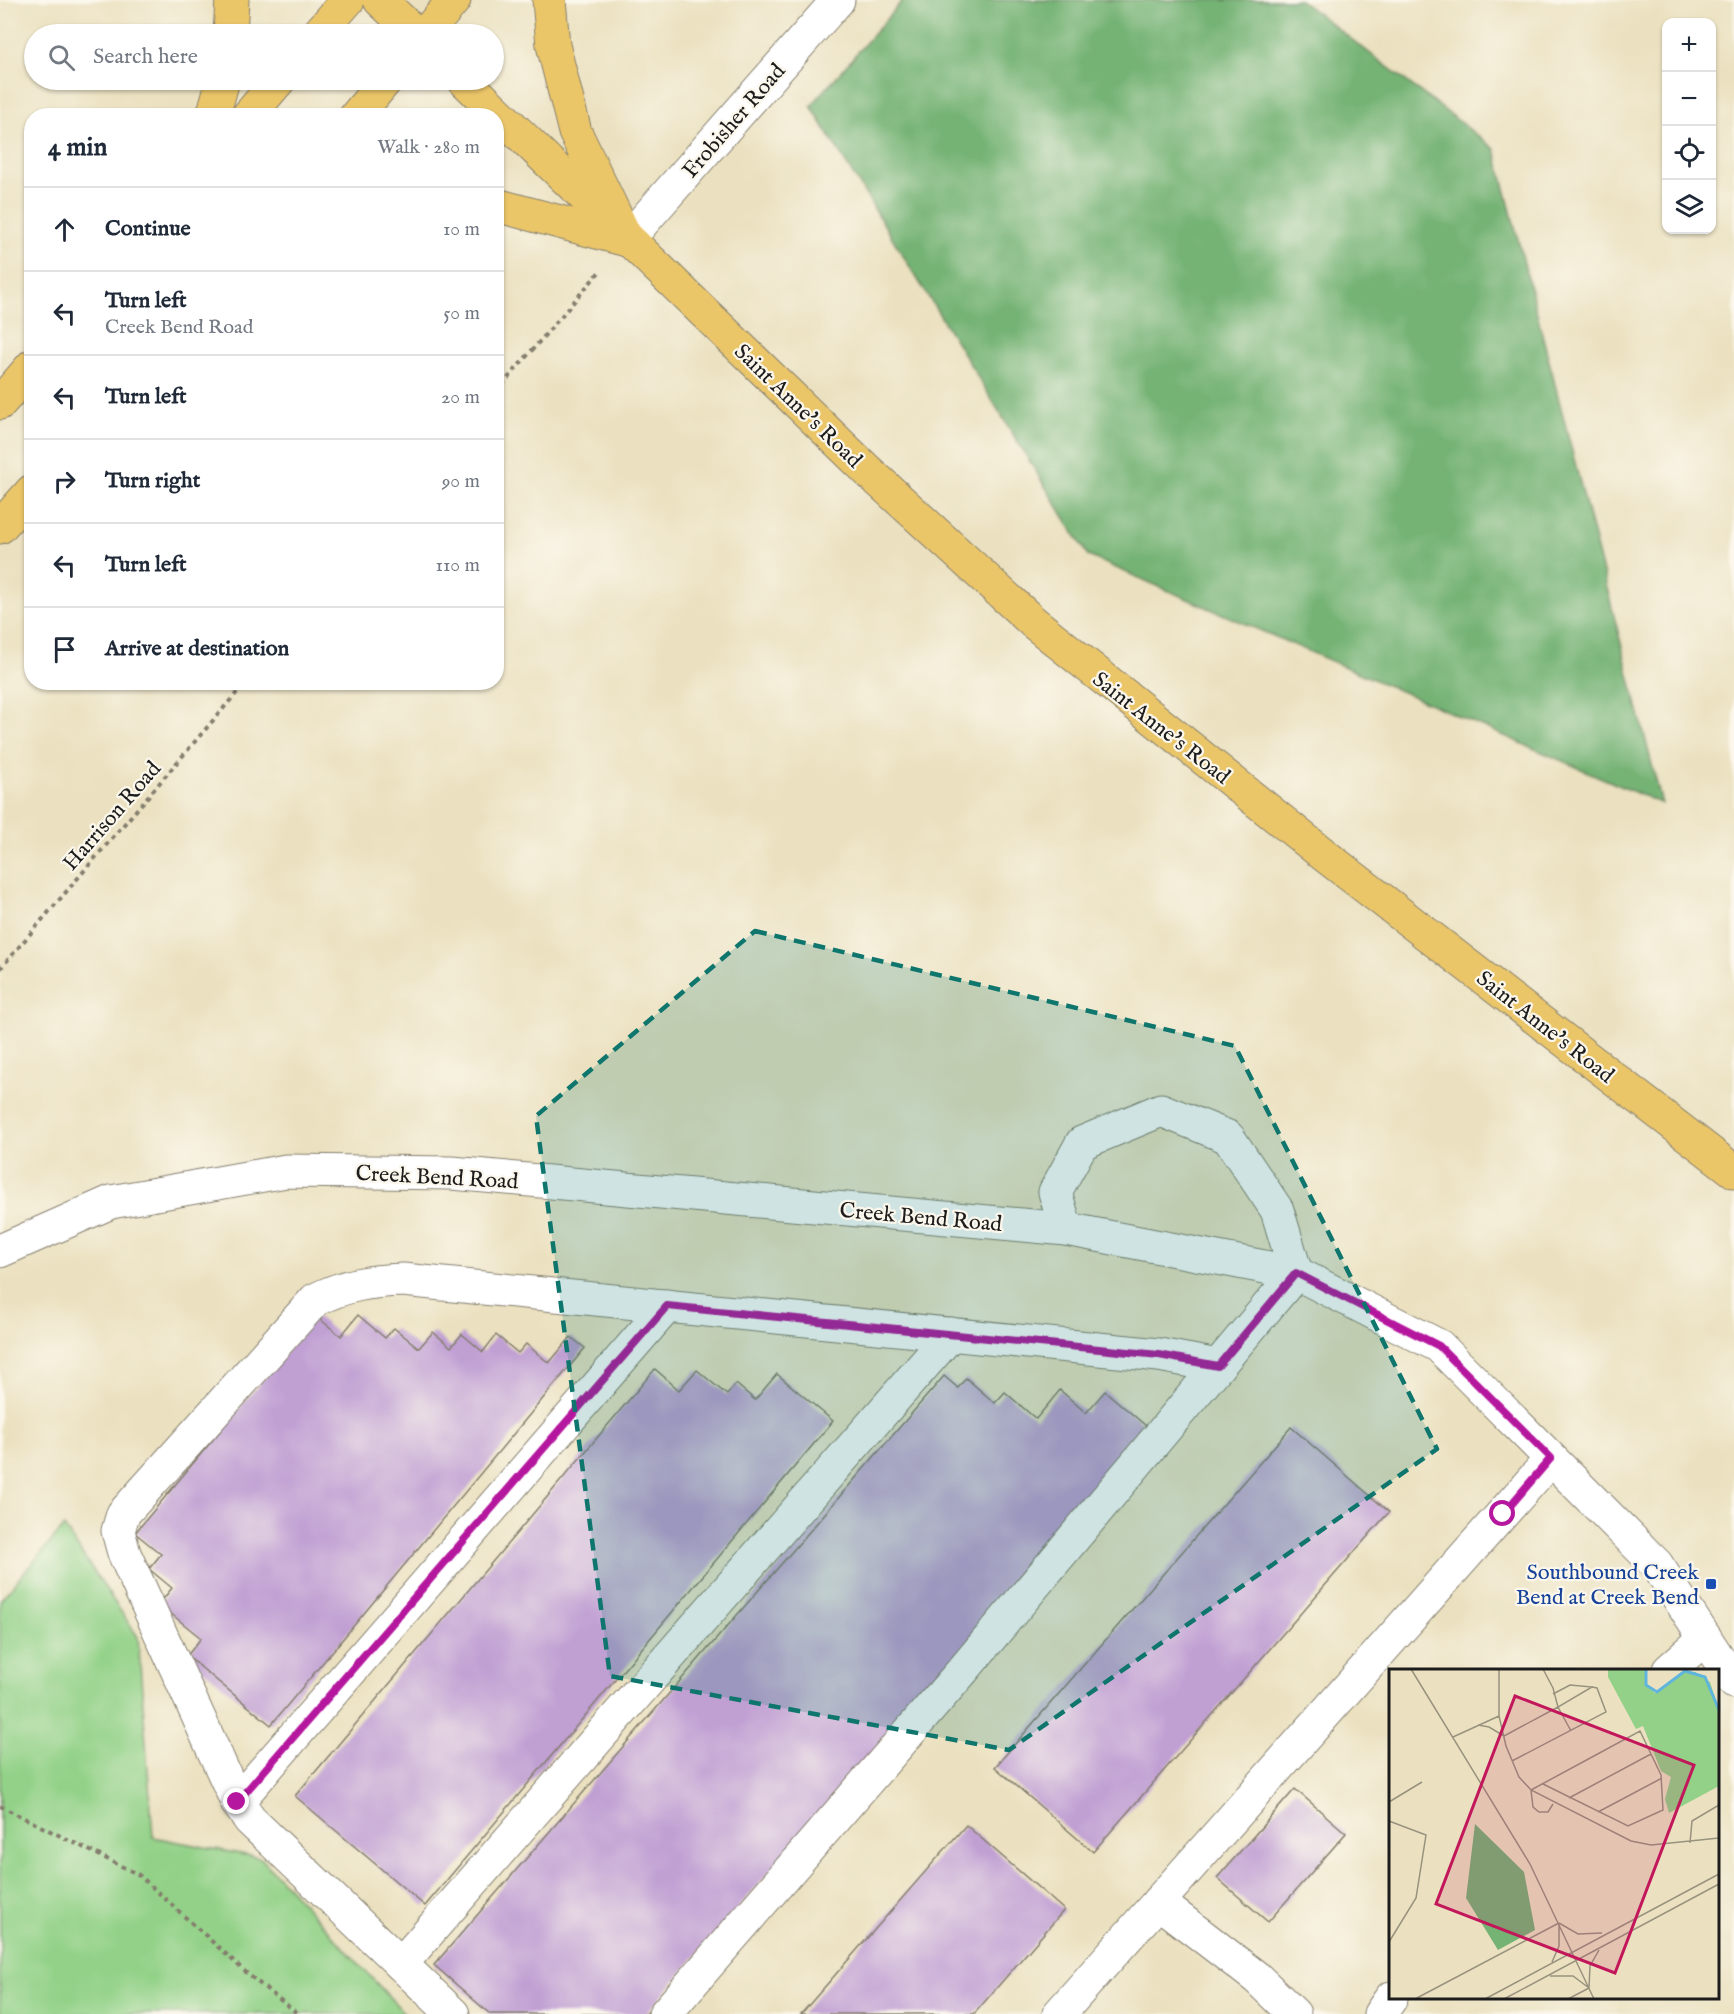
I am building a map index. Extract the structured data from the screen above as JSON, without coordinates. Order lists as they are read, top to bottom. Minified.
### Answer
{"streets":{"main road":["Saint Anne's Road"],"street":["Frobisher Road","Creek Bend Road"],"path":["Harrison Road"]},"crossings":[["Frobisher Road","Saint Anne's Road"]],"places":{"transit":["Southbound Creek Bend at Creek Bend"]},"page":{"map_buttons":["+","−"],"search":"Search here","heading":["4 min","Walk · 280 m"],"list":[["Continue","10 m"],["Turn left","Creek Bend Road","50 m"],["Turn left","20 m"],["Turn right","90 m"],["Turn left","110 m"],"Arrive at destination"]}}
